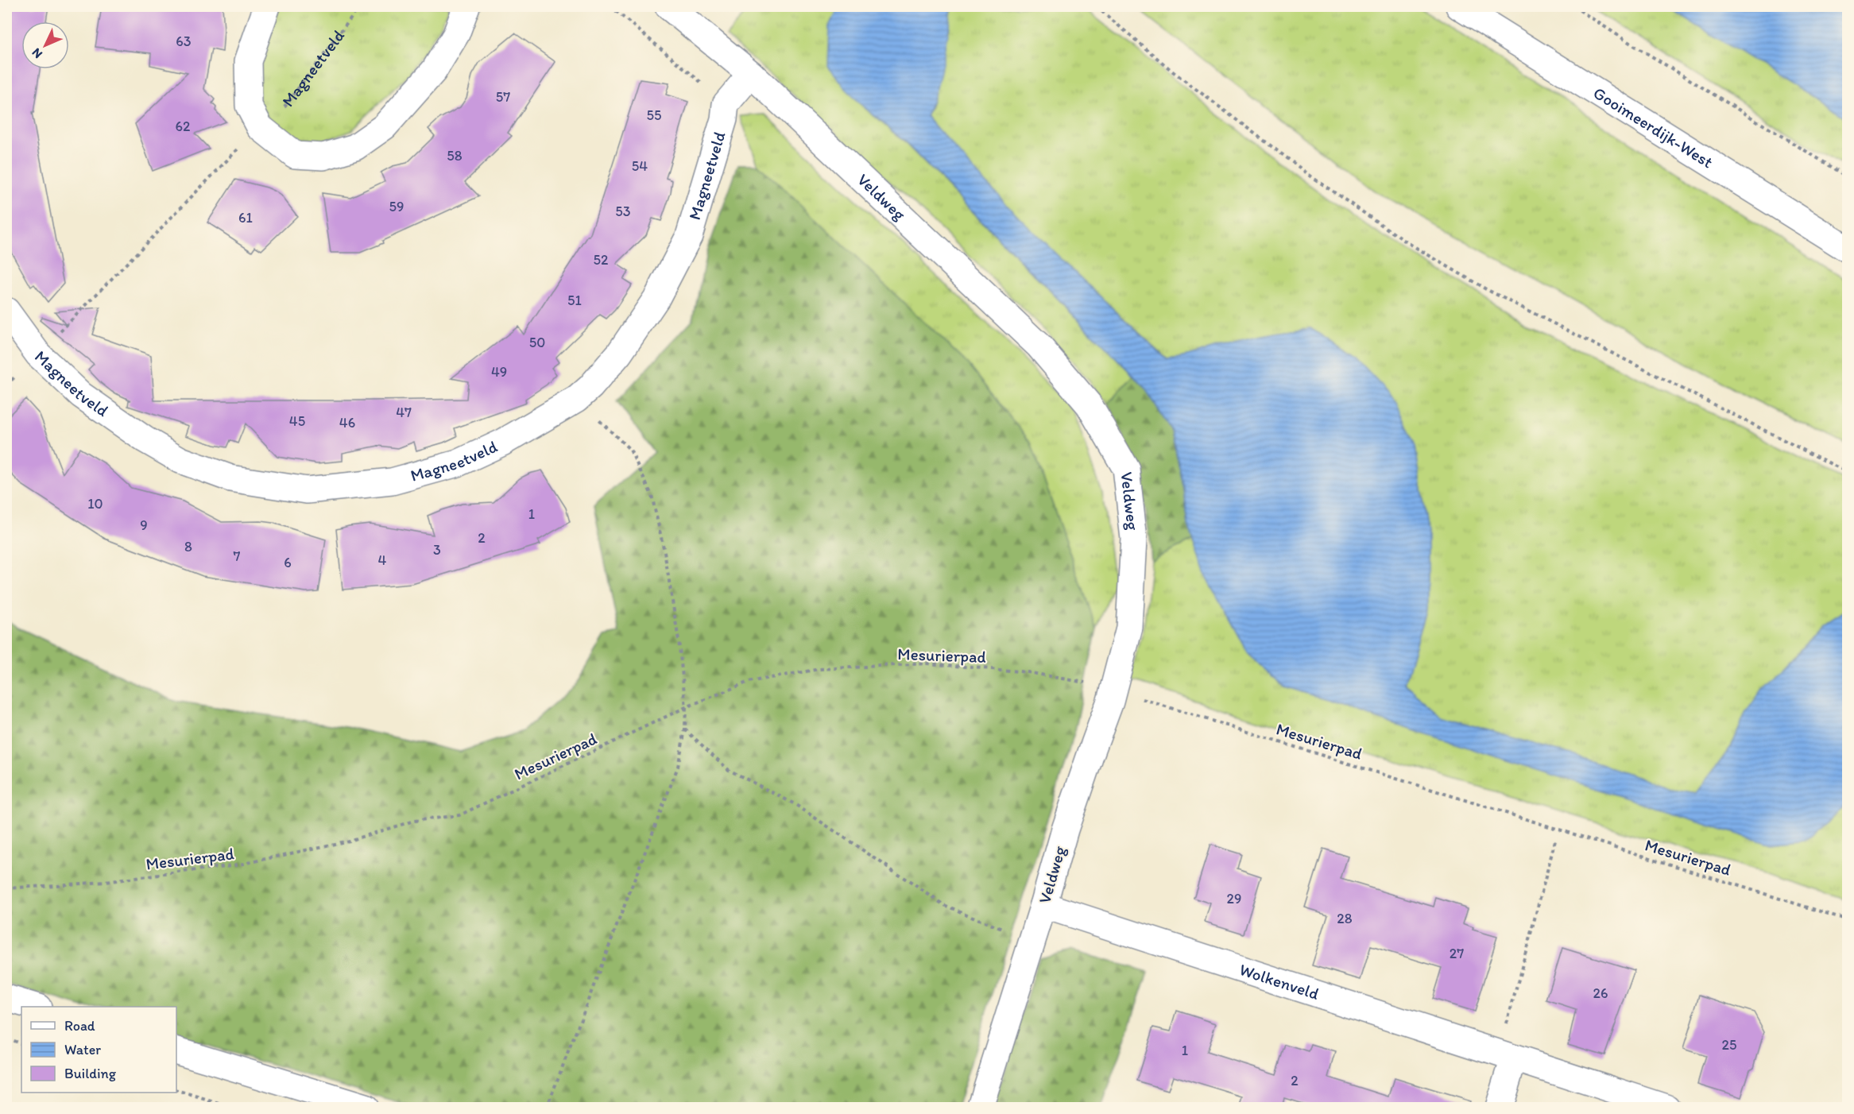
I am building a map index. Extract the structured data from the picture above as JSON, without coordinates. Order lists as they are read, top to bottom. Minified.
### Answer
{"streets":{"street":["Magneetveld","Gooimeerdijk-West","Veldweg","Wolkenveld"],"path":["Mesurierpad"]},"crossings":[["Veldweg","Mesurierpad"],["Veldweg","Wolkenveld"]],"house_numbers":["63","57","55","62","58","54","59","53","61","52","51","50","49","47","45","46","10","1","9","2","8","3","7","4","6","29","28","27","26","25","1","2"],"legend":["Road","Water","Building"],"north":"bottom left"}
